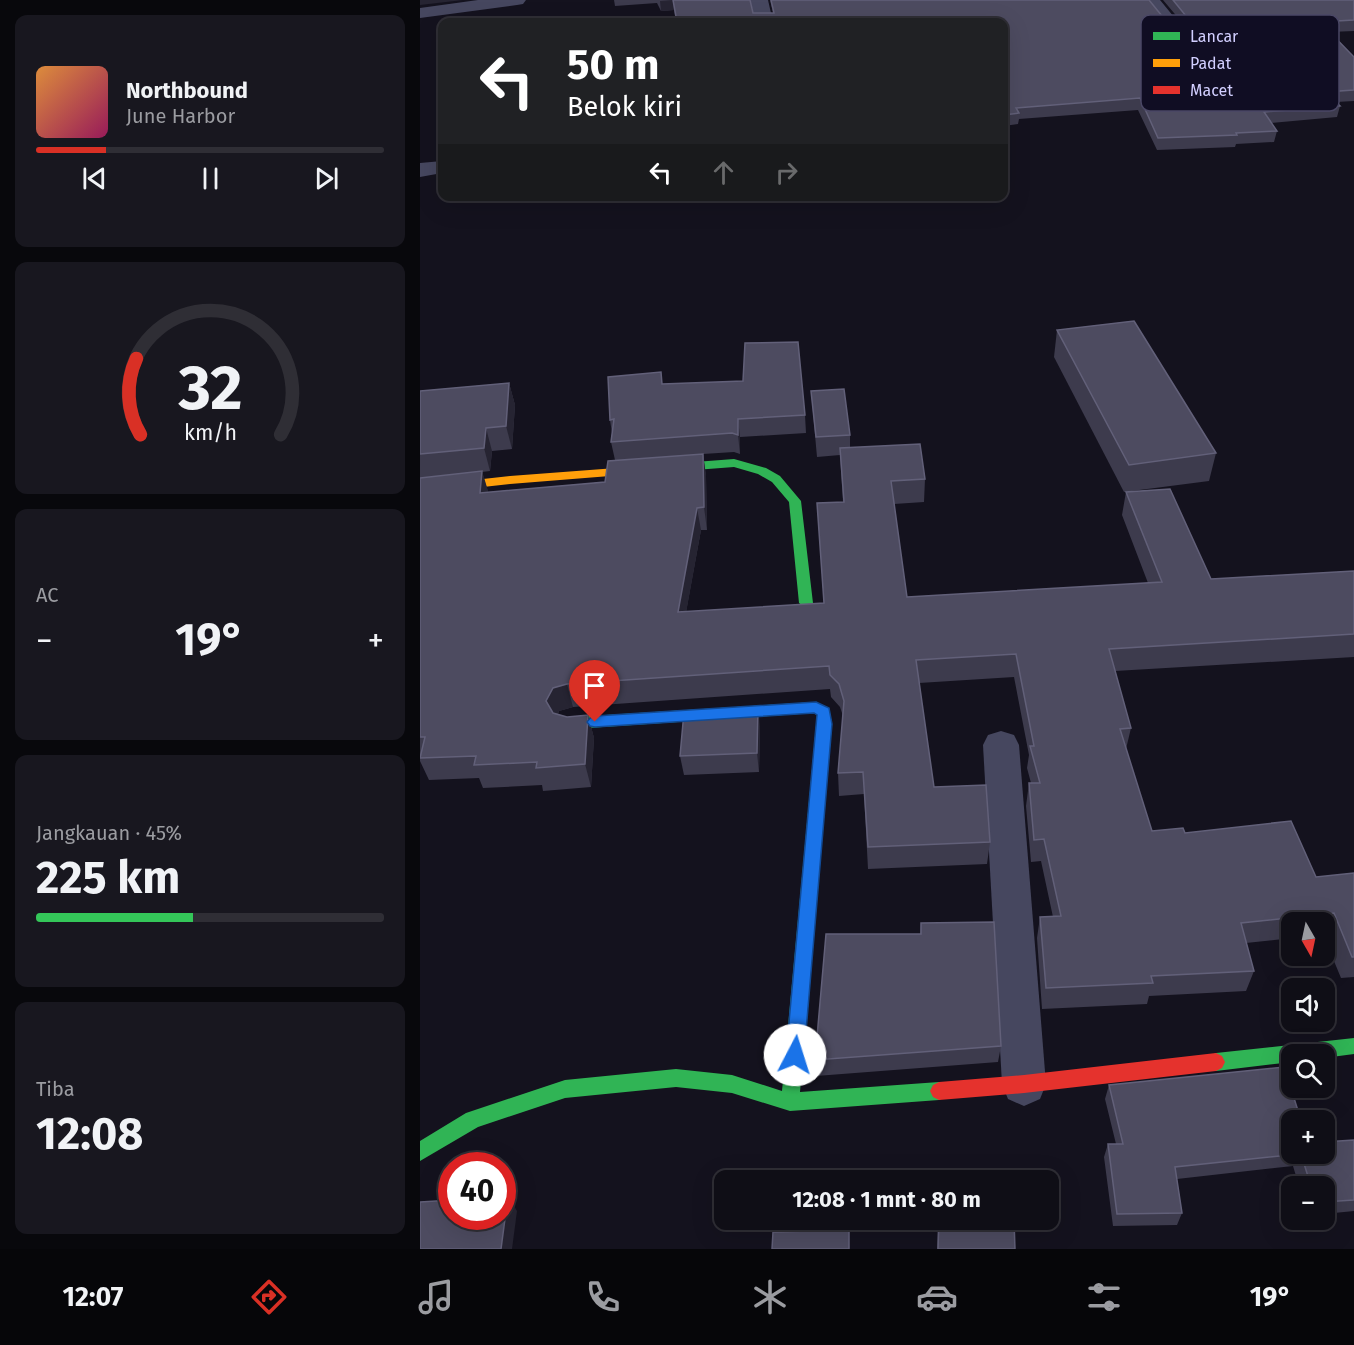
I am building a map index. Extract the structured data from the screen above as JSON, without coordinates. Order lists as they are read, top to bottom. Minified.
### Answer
{"legend":["Lancar","Padat","Macet"],"north":"bottom","page":{"turn":["50 m","Belok kiri"],"song":["Northbound","June Harbor"],"tile":["AC",["Jangkauan · 45%","225 km"],["Tiba","12:08"]],"heat":["−","19°","+"],"map_buttons":["+","−"],"limit":"40","trip":"12:08 · 1 mnt · 80 m","tabs":["12:07","19°"],"gauge":["32","km/h"]}}
